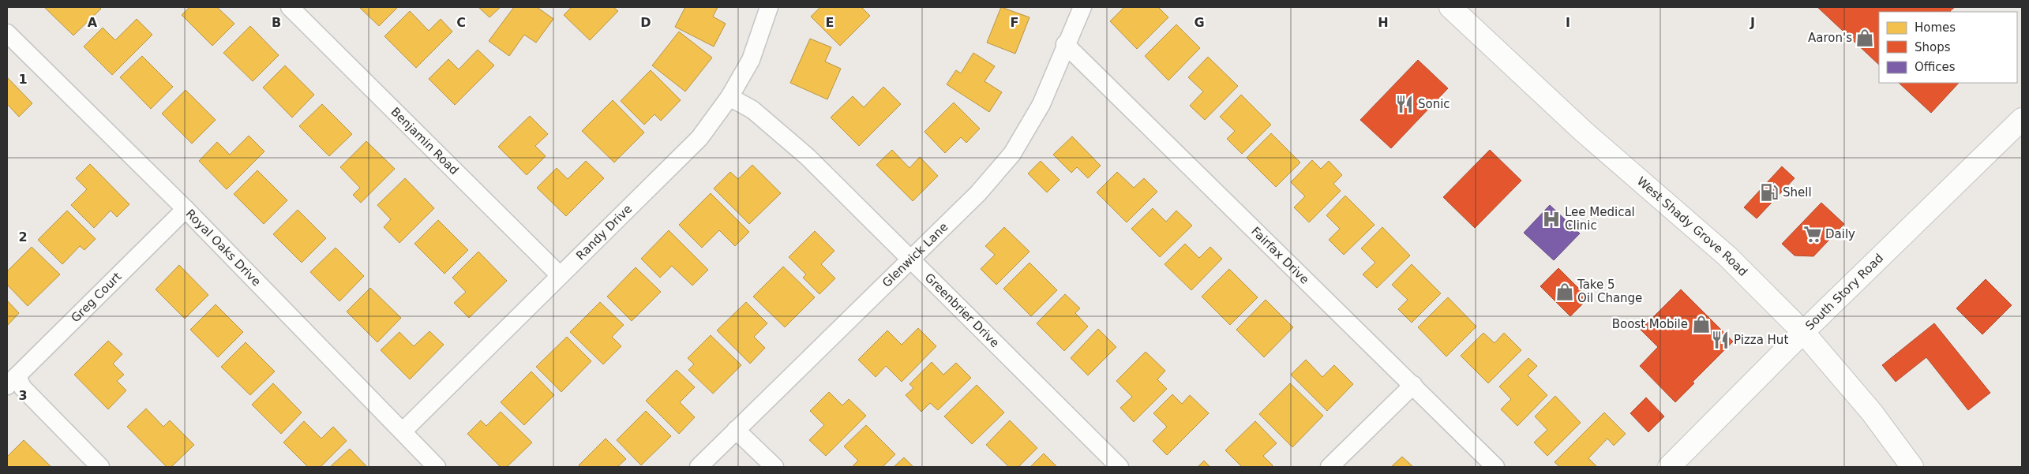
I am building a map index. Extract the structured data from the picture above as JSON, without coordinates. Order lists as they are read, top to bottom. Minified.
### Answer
{"streets":{"main road":["West Shady Grove Road","South Story Road"],"street":["Benjamin Road","Randy Drive","Royal Oaks Drive","Glenwick Lane","Fairfax Drive","Greg Court","Greenbrier Drive"]},"crossings":[["Benjamin Road","Randy Drive"],["West Shady Grove Road","South Story Road"],["Randy Drive","Royal Oaks Drive"],["Randy Drive","Greenbrier Drive"],["Royal Oaks Drive","Greg Court"],["Glenwick Lane","Fairfax Drive"],["Glenwick Lane","Greenbrier Drive"]],"places":{"shop":["Aaron's","Take 5 Oil Change","Boost Mobile"],"restaurant":["Sonic","Pizza Hut"],"fuel station":["Shell"],"hospital":["Lee Medical Clinic"],"supermarket":["Daily"]},"legend":["Homes","Shops","Offices"],"grid":{"columns":["A","B","C","D","E","F","G","H","I","J"],"rows":["1","2","3"]}}
